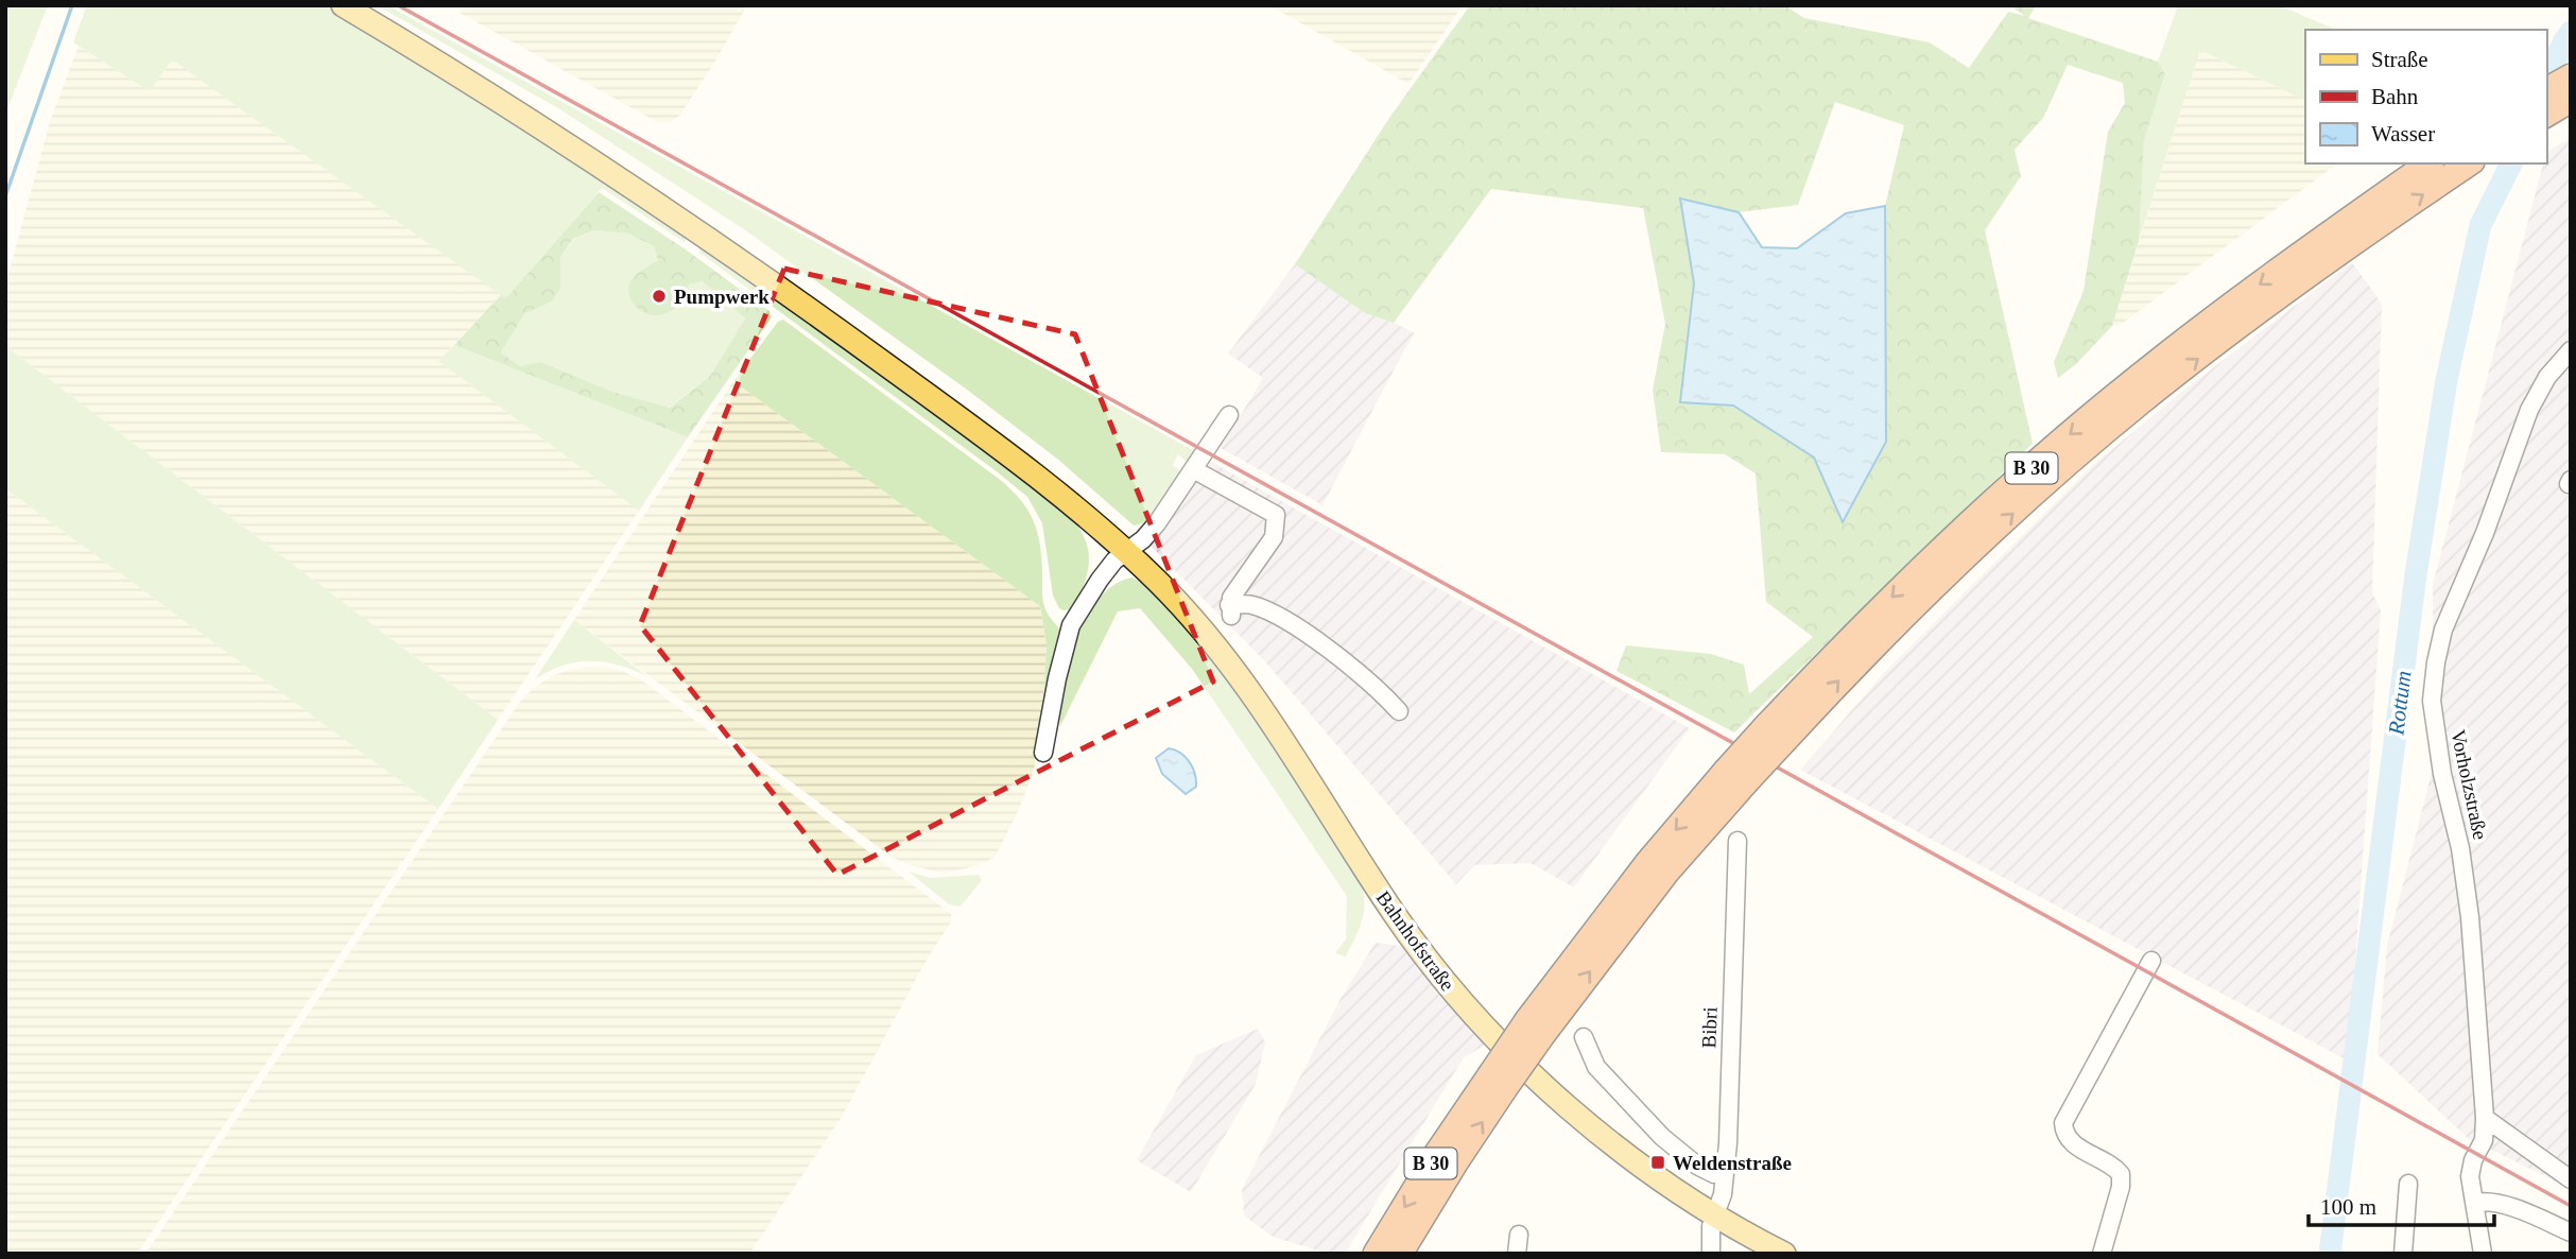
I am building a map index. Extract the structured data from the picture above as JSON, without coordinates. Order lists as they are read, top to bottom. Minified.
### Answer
{"streets":{"highway":["B 30"],"main road":["Bahnhofstraße"],"street":["Vorholzstraße","Bibri"]},"crossings":[["Bahnhofstraße","Bibri"]],"water":["Rottum"],"places":{"other":["Pumpwerk"],"transit":["Weldenstraße"]},"legend":["Straße","Bahn","Wasser"],"scale_bar":"100 m"}
